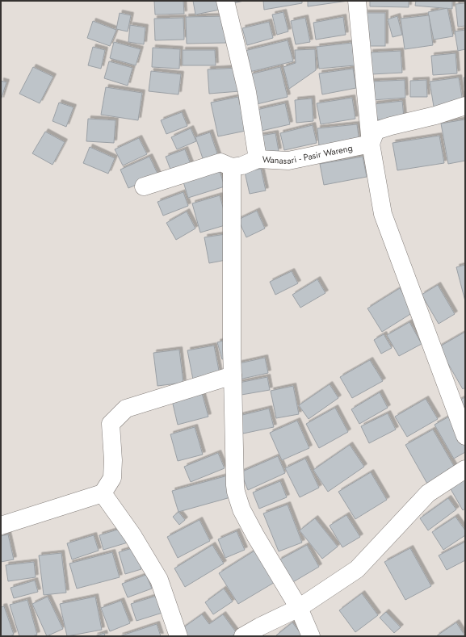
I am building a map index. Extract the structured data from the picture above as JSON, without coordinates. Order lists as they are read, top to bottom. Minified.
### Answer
{"streets":{"street":["Wanasari - Pasir Wareng"]}}
